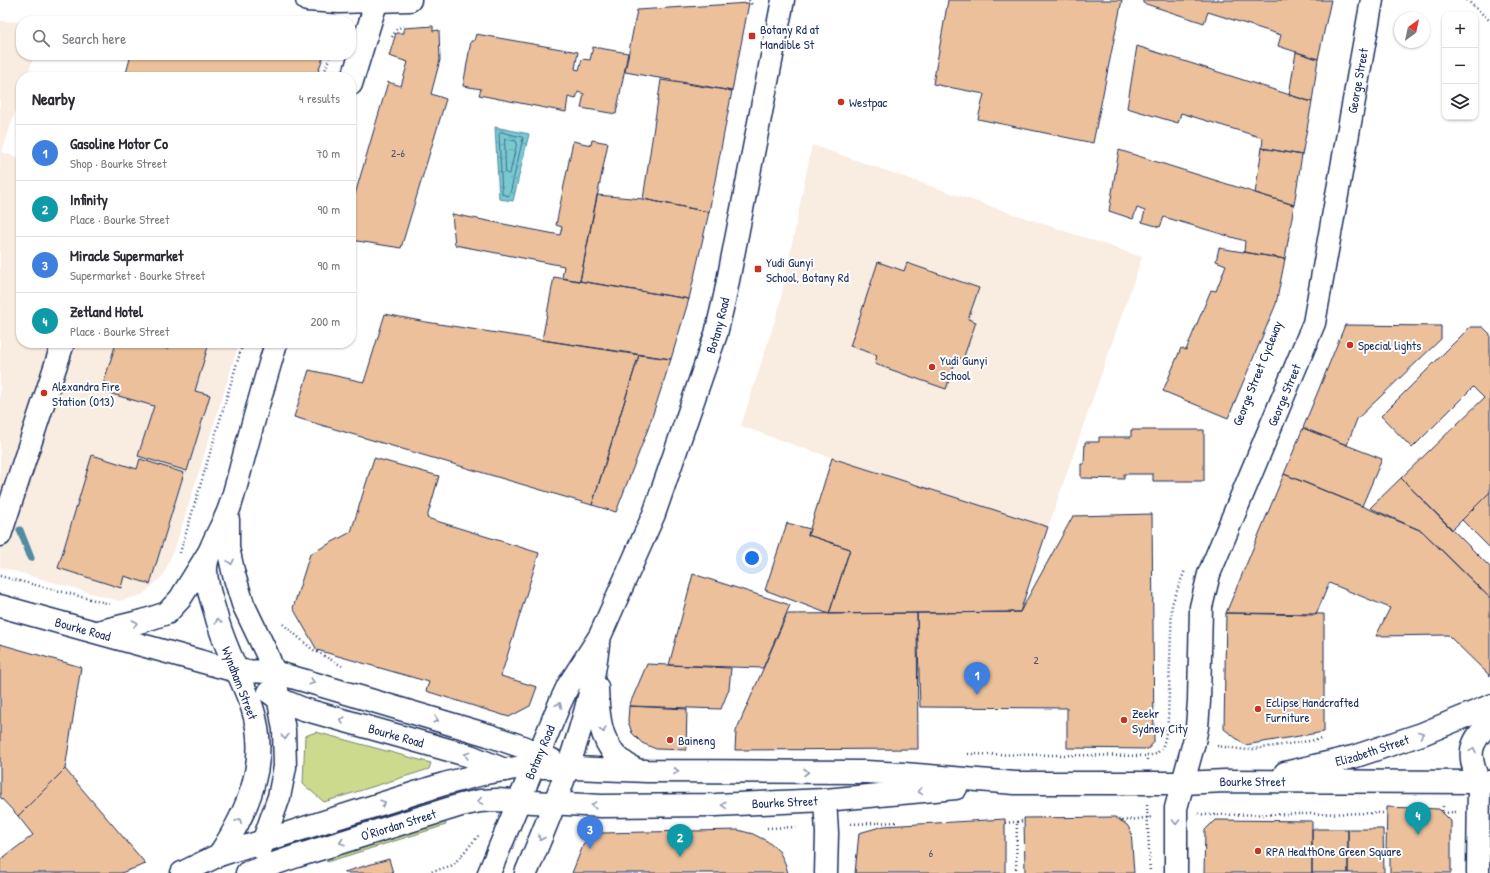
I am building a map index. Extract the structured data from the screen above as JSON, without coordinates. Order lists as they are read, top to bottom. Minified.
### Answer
{"streets":{"main road":["George Street","Botany Road","Bourke Road","Wyndham Street","Elizabeth Street","Bourke Street","O'Riordan Street"]},"crossings":[["George Street","Bourke Street"],["Botany Road","Bourke Road"],["Botany Road","Bourke Street"],["Botany Road","O'Riordan Street"],["Bourke Road","Wyndham Street"],["Bourke Road","Bourke Street"],["Bourke Road","O'Riordan Street"],["Wyndham Street","O'Riordan Street"],["Elizabeth Street","Bourke Street"],["Bourke Street","O'Riordan Street"]],"one_way":["Elizabeth Street"],"places":{"transit":["Botany Rd at Mandible St","Yudi Gunyi School, Botany Rd"],"other":["Westpac","Special lights","Yudi Gunyi School","Alexandra Fire Station (013)","Eclipse Handcrafted Furniture","Zeekr Sydney City","Baineng","RPA HealthOne Green Square"]},"house_numbers":["2-6","2","6"],"north":"top right","page":{"map_buttons":["+","−"],"search":"Search here","heading":["Nearby","4 results"],"list":[{"mark":"1","name":"Gasoline Motor Co","note":"Shop · Bourke Street","value":"70 m"},{"mark":"2","name":"Infinity","note":"Place · Bourke Street","value":"90 m"},{"mark":"3","name":"Miracle Supermarket","note":"Supermarket · Bourke Street","value":"90 m"},{"mark":"4","name":"Zetland Hotel","note":"Place · Bourke Street","value":"200 m"}],"pins":["1","4","3","2"]}}
